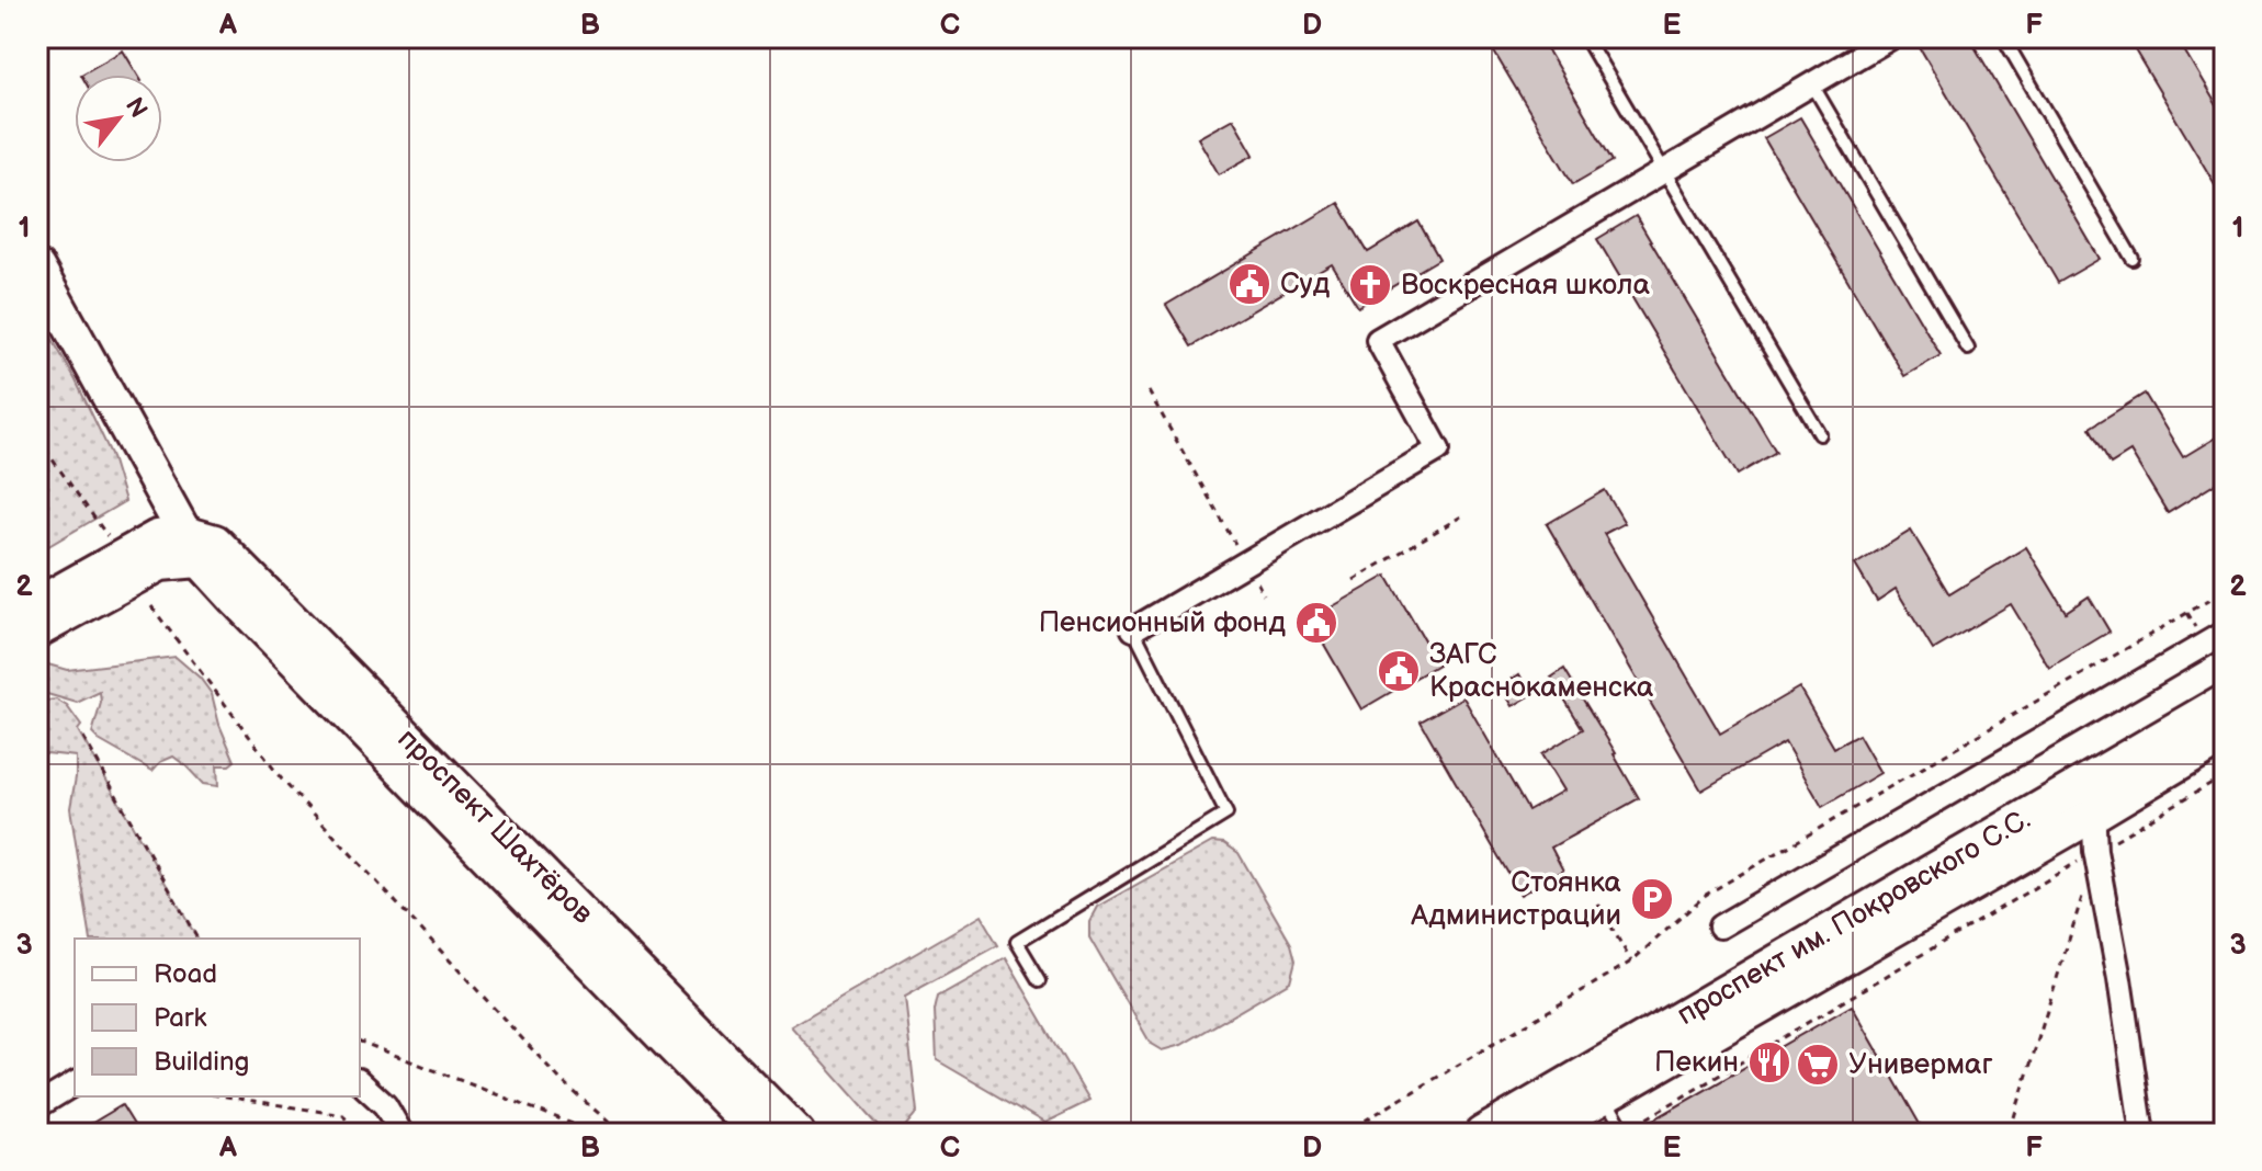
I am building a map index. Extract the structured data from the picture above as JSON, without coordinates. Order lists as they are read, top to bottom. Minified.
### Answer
{"streets":{"street":["проспект Шахтёров","проспект им. Покровского С.С."]},"places":{"public building":["Суд","Пенсионный фонд","ЗАГС Краснокаменска"],"church":["Воскресная школа"],"parking":["Стоянка Администрации"],"restaurant":["Пекин"],"supermarket":["Универмаг"]},"legend":["Road","Park","Building"],"north":"top right","grid":{"columns":["A","B","C","D","E","F"],"rows":["1","2","3"]}}
